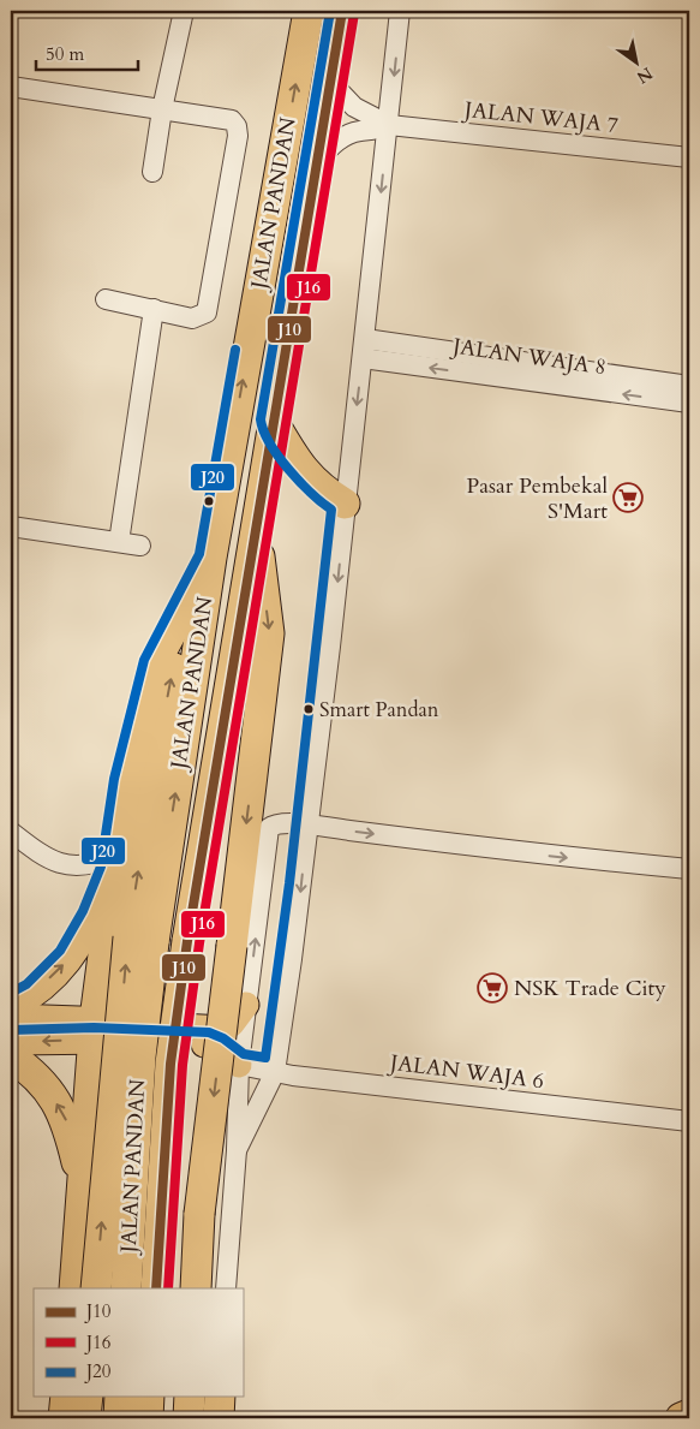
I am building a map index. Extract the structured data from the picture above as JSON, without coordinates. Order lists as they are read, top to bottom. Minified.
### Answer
{"streets":{"highway":["JALAN PANDAN"],"street":["JALAN WAJA 7","JALAN WAJA 8","JALAN WAJA 6"]},"crossings":[["JALAN WAJA 7","JALAN PANDAN"]],"places":{"supermarket":["Pasar Pembekal S'Mart","NSK Trade City"],"other":["Smart Pandan"]},"lines":["transit line J10","transit line J20","transit line J16"],"legend":["J10","J16","J20"],"scale_bar":"50 m","north":"bottom right"}
